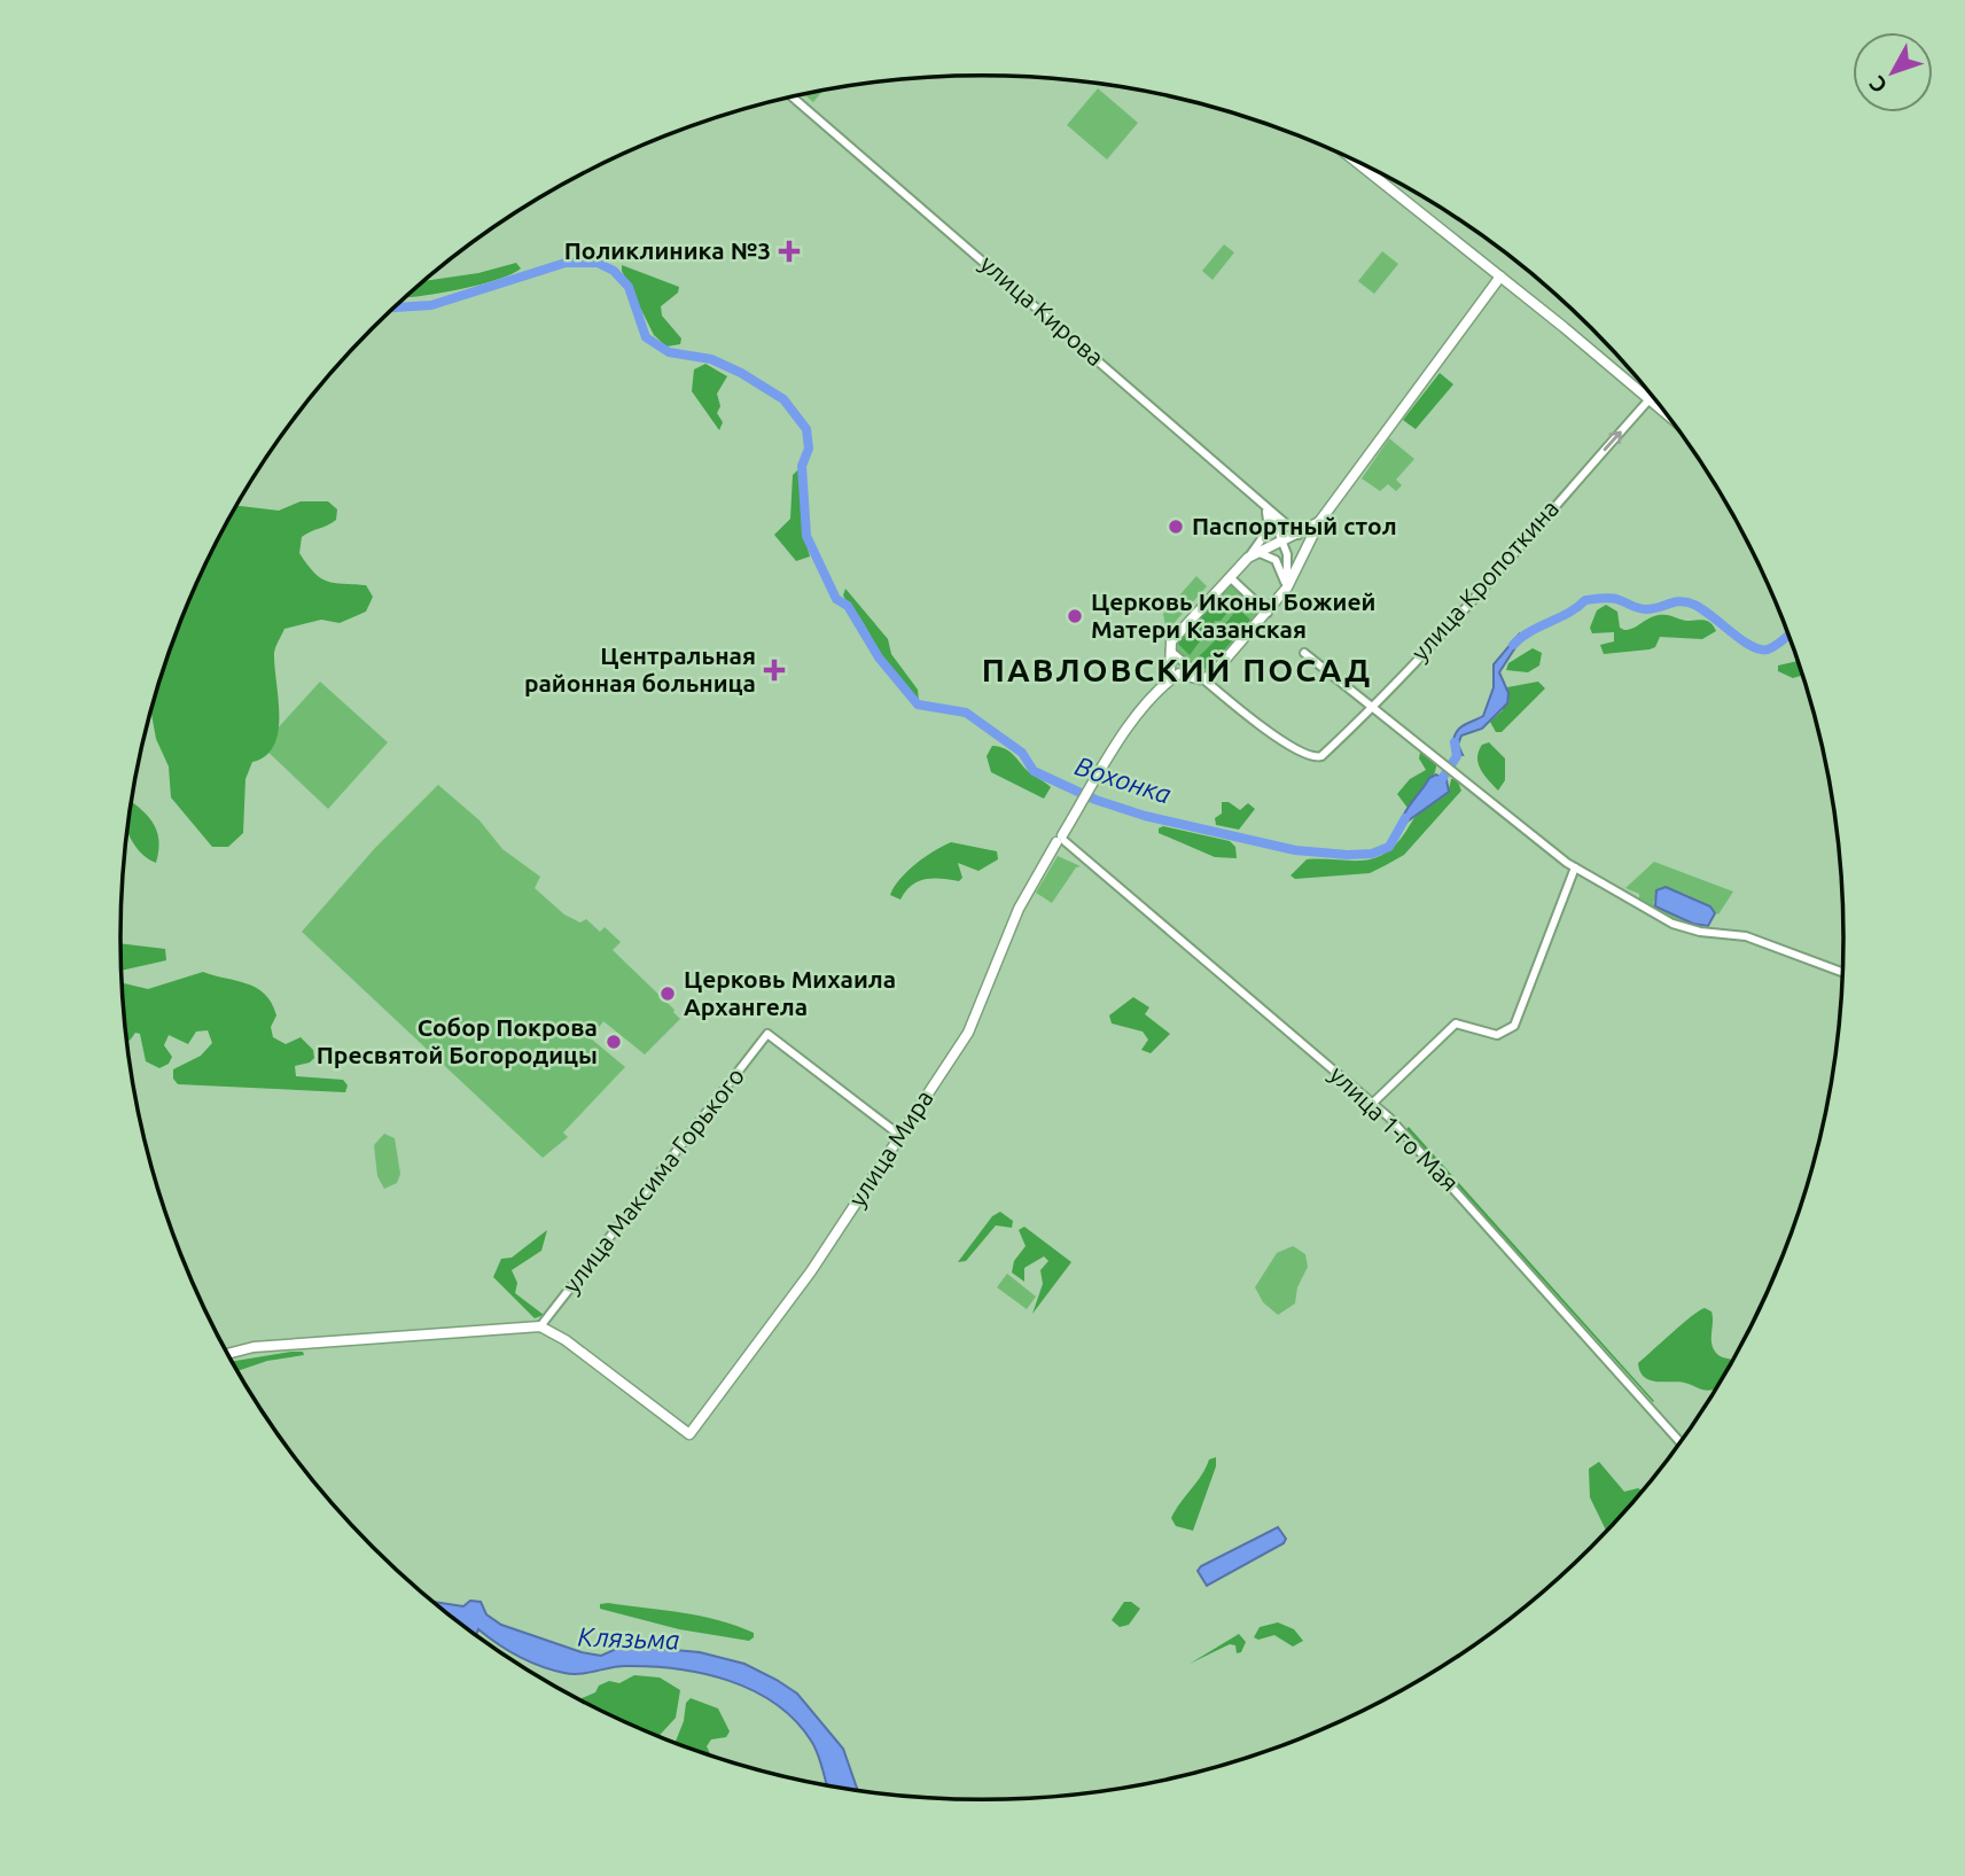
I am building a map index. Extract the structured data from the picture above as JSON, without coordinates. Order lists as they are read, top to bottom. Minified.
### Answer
{"streets":{"main road":["улица Мира"],"street":["улица Кирова","улица Кропоткина","улица 1-го Мая","улица Максима Горького"]},"crossings":[["улица 1-го Мая","улица Мира"],["улица Мира","улица Максима Горького"]],"one_way":["улица Кропоткина"],"districts":["ПАВЛОВСКИЙ ПОСАД"],"water":["Вохонка","Клязьма"],"places":{"health":["Поликлиника №3","Центральная районная больница"],"other":["Паспортный стол","Церковь Иконы Божией Матери Казанская","Церковь Михаила Архангела","Собор Покрова Пресвятой Богородицы"]},"north":"bottom left"}
